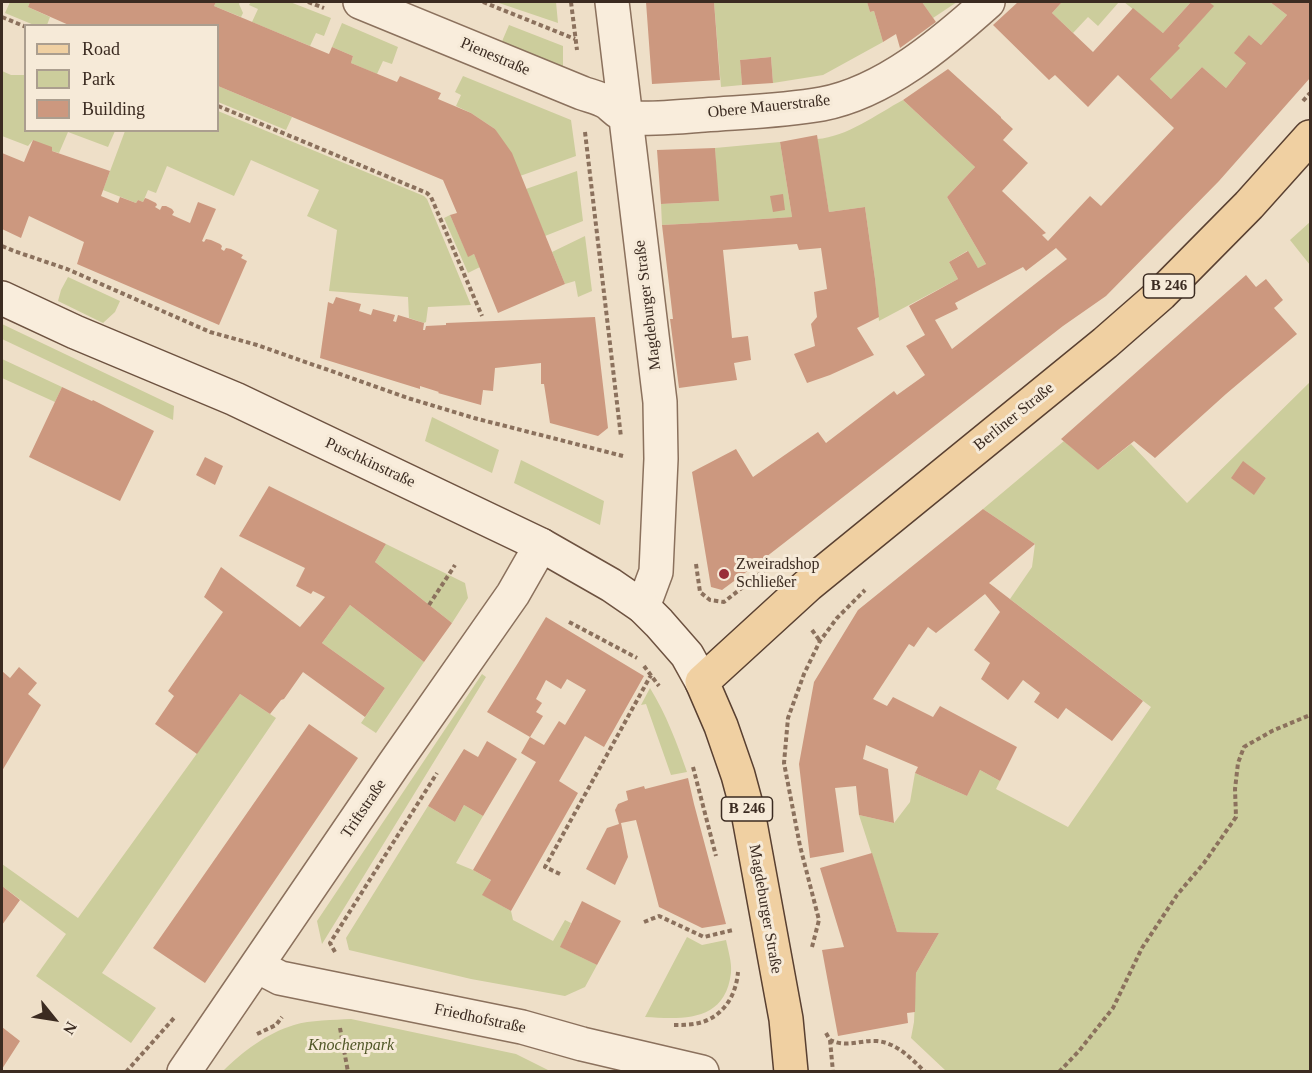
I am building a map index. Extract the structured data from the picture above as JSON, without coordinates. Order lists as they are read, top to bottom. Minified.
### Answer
{"streets":{"main road":["B 246","Magdeburger Straße","Berliner Straße"],"street":["Pienestraße","Obere Mauerstraße","Puschkinstraße","Triftstraße","Friedhofstraße"]},"crossings":[["Pienestraße","Obere Mauerstraße"],["Pienestraße","Magdeburger Straße"],["Obere Mauerstraße","Magdeburger Straße"],["Magdeburger Straße","Berliner Straße"],["Magdeburger Straße","Puschkinstraße"],["Berliner Straße","Puschkinstraße"],["Puschkinstraße","Triftstraße"],["Triftstraße","Friedhofstraße"]],"parks":["Knochenpark"],"places":["Zweiradshop Schließer"],"legend":["Road","Park","Building"],"north":"bottom right"}
